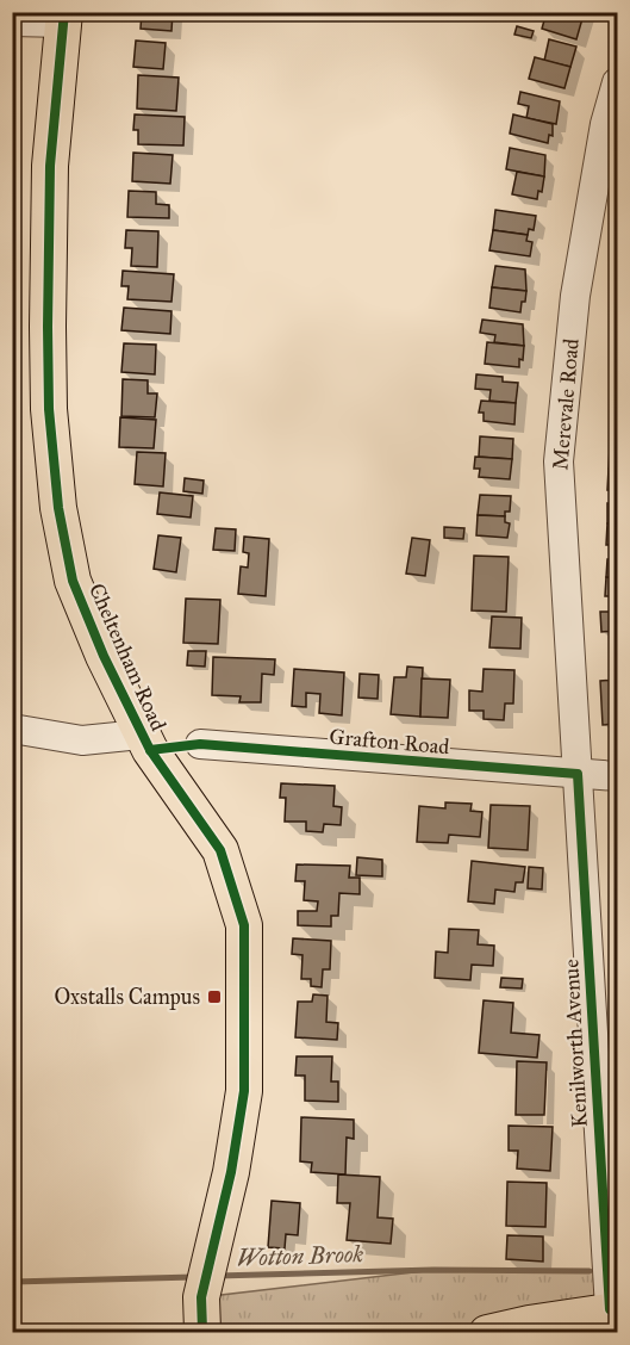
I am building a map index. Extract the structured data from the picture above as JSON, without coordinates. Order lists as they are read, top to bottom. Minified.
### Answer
{"streets":{"main road":["Cheltenham Road"],"street":["Merevale Road","Grafton Road","Kenilworth Avenue"]},"crossings":[["Merevale Road","Grafton Road"],["Merevale Road","Kenilworth Avenue"],["Grafton Road","Kenilworth Avenue"]],"water":["Wotton Brook"],"places":{"transit":["Oxstalls Campus"]}}
